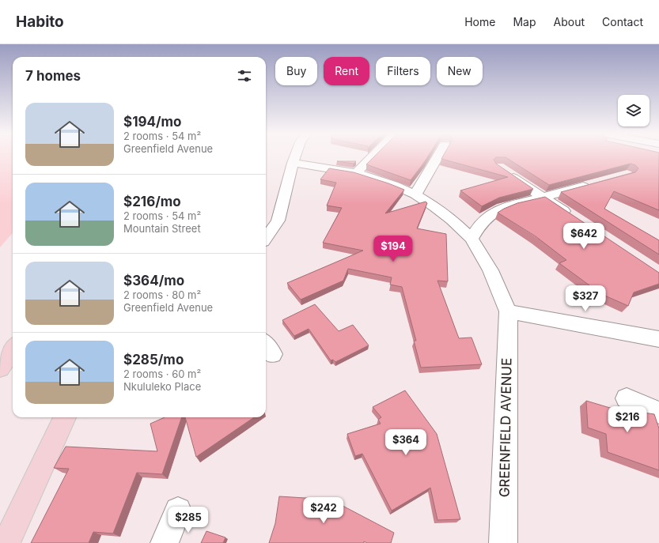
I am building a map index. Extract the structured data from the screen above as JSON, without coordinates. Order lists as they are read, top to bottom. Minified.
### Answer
{"streets":{"street":["GREENFIELD AVENUE"]},"page":{"header":"Habito","nav":["Home","Map","About","Contact"],"chip":["Buy","Rent","Filters","New"],"heading":"7 homes","list":[{"name":"$194/mo","note":"2 rooms · 54 m² · Greenfield Avenue"},{"name":"$216/mo","note":"2 rooms · 54 m² · Mountain Street"},{"name":"$364/mo","note":"2 rooms · 80 m² · Greenfield Avenue"},{"name":"$285/mo","note":"2 rooms · 60 m² · Nkululeko Place"}],"price":["$642","$194","$327","$216","$364","$242","$285"]}}
